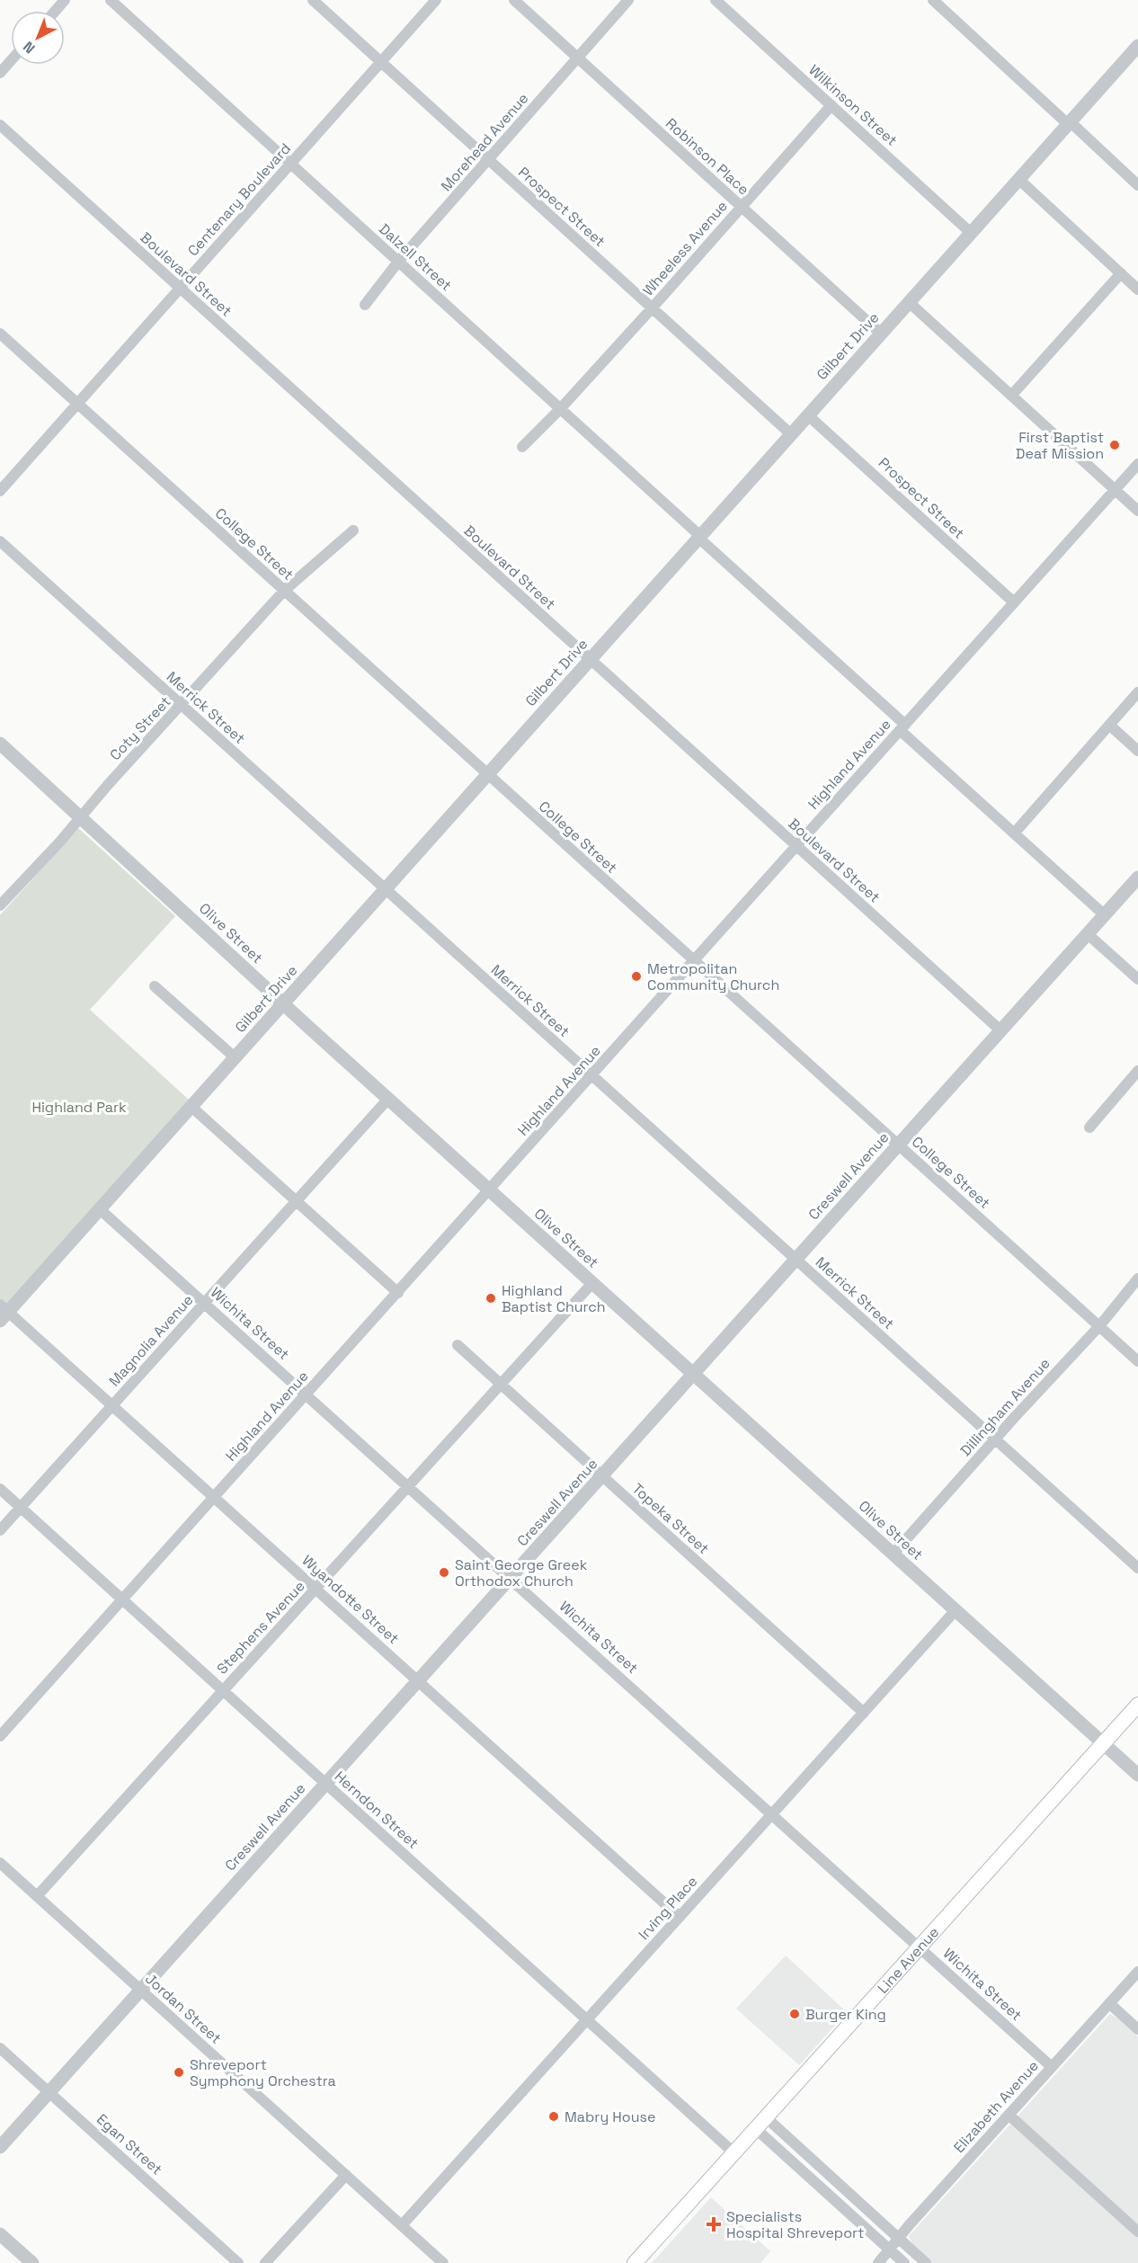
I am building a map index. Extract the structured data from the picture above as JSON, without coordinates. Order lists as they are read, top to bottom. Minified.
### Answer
{"streets":{"main road":["Line Avenue"],"street":["Wilkinson Street","Morehead Avenue","Robinson Place","Centenary Boulevard","Prospect Street","Wheeless Avenue","Dalzell Street","Boulevard Street","Gilbert Drive","College Street","Merrick Street","Coty Street","Highland Avenue","Olive Street","Creswell Avenue","Wichita Street","Magnolia Avenue","Dillingham Avenue","Topeka Street","Wyandotte Street","Stephens Avenue","Herndon Street","Irving Place","Jordan Street","Elizabeth Avenue","Egan Street"]},"crossings":[["Wilkinson Street","Wheeless Avenue"],["Wilkinson Street","Gilbert Drive"],["Morehead Avenue","Robinson Place"],["Morehead Avenue","Prospect Street"],["Morehead Avenue","Dalzell Street"],["Robinson Place","Wheeless Avenue"],["Robinson Place","Gilbert Drive"],["Centenary Boulevard","Prospect Street"],["Centenary Boulevard","Dalzell Street"],["Centenary Boulevard","Boulevard Street"],["Centenary Boulevard","College Street"],["Prospect Street","Wheeless Avenue"],["Prospect Street","Gilbert Drive"],["Prospect Street","Highland Avenue"],["Wheeless Avenue","Dalzell Street"],["Dalzell Street","Gilbert Drive"],["Dalzell Street","Highland Avenue"],["Dalzell Street","Creswell Avenue"],["Boulevard Street","Gilbert Drive"],["Boulevard Street","Highland Avenue"],["Boulevard Street","Creswell Avenue"],["Gilbert Drive","College Street"],["Gilbert Drive","Merrick Street"],["Gilbert Drive","Olive Street"],["Gilbert Drive","Wichita Street"],["Gilbert Drive","Wyandotte Street"],["College Street","Coty Street"],["College Street","Highland Avenue"],["College Street","Creswell Avenue"],["College Street","Dillingham Avenue"],["Merrick Street","Coty Street"],["Merrick Street","Highland Avenue"],["Merrick Street","Creswell Avenue"],["Merrick Street","Dillingham Avenue"],["Coty Street","Olive Street"],["Highland Avenue","Olive Street"],["Highland Avenue","Wichita Street"],["Highland Avenue","Wyandotte Street"],["Highland Avenue","Herndon Street"],["Olive Street","Creswell Avenue"],["Olive Street","Magnolia Avenue"],["Olive Street","Dillingham Avenue"],["Olive Street","Stephens Avenue"],["Olive Street","Irving Place"],["Olive Street","Line Avenue"],["Creswell Avenue","Wichita Street"],["Creswell Avenue","Topeka Street"],["Creswell Avenue","Wyandotte Street"],["Creswell Avenue","Herndon Street"],["Creswell Avenue","Jordan Street"],["Creswell Avenue","Egan Street"],["Wichita Street","Magnolia Avenue"],["Wichita Street","Stephens Avenue"],["Wichita Street","Irving Place"],["Wichita Street","Line Avenue"],["Wichita Street","Elizabeth Avenue"],["Magnolia Avenue","Wyandotte Street"],["Magnolia Avenue","Herndon Street"],["Topeka Street","Stephens Avenue"],["Topeka Street","Irving Place"],["Wyandotte Street","Stephens Avenue"],["Wyandotte Street","Irving Place"],["Stephens Avenue","Herndon Street"],["Stephens Avenue","Jordan Street"],["Herndon Street","Irving Place"],["Herndon Street","Line Avenue"],["Irving Place","Jordan Street"]],"parks":["Highland Park"],"places":{"other":["First Baptist Deaf Mission","Metropolitan Community Church","Highland Baptist Church","Saint George Greek Orthodox Church","Burger King","Shreveport Symphony Orchestra","Mabry House"],"health":["Specialists Hospital Shreveport"]},"north":"bottom left"}
